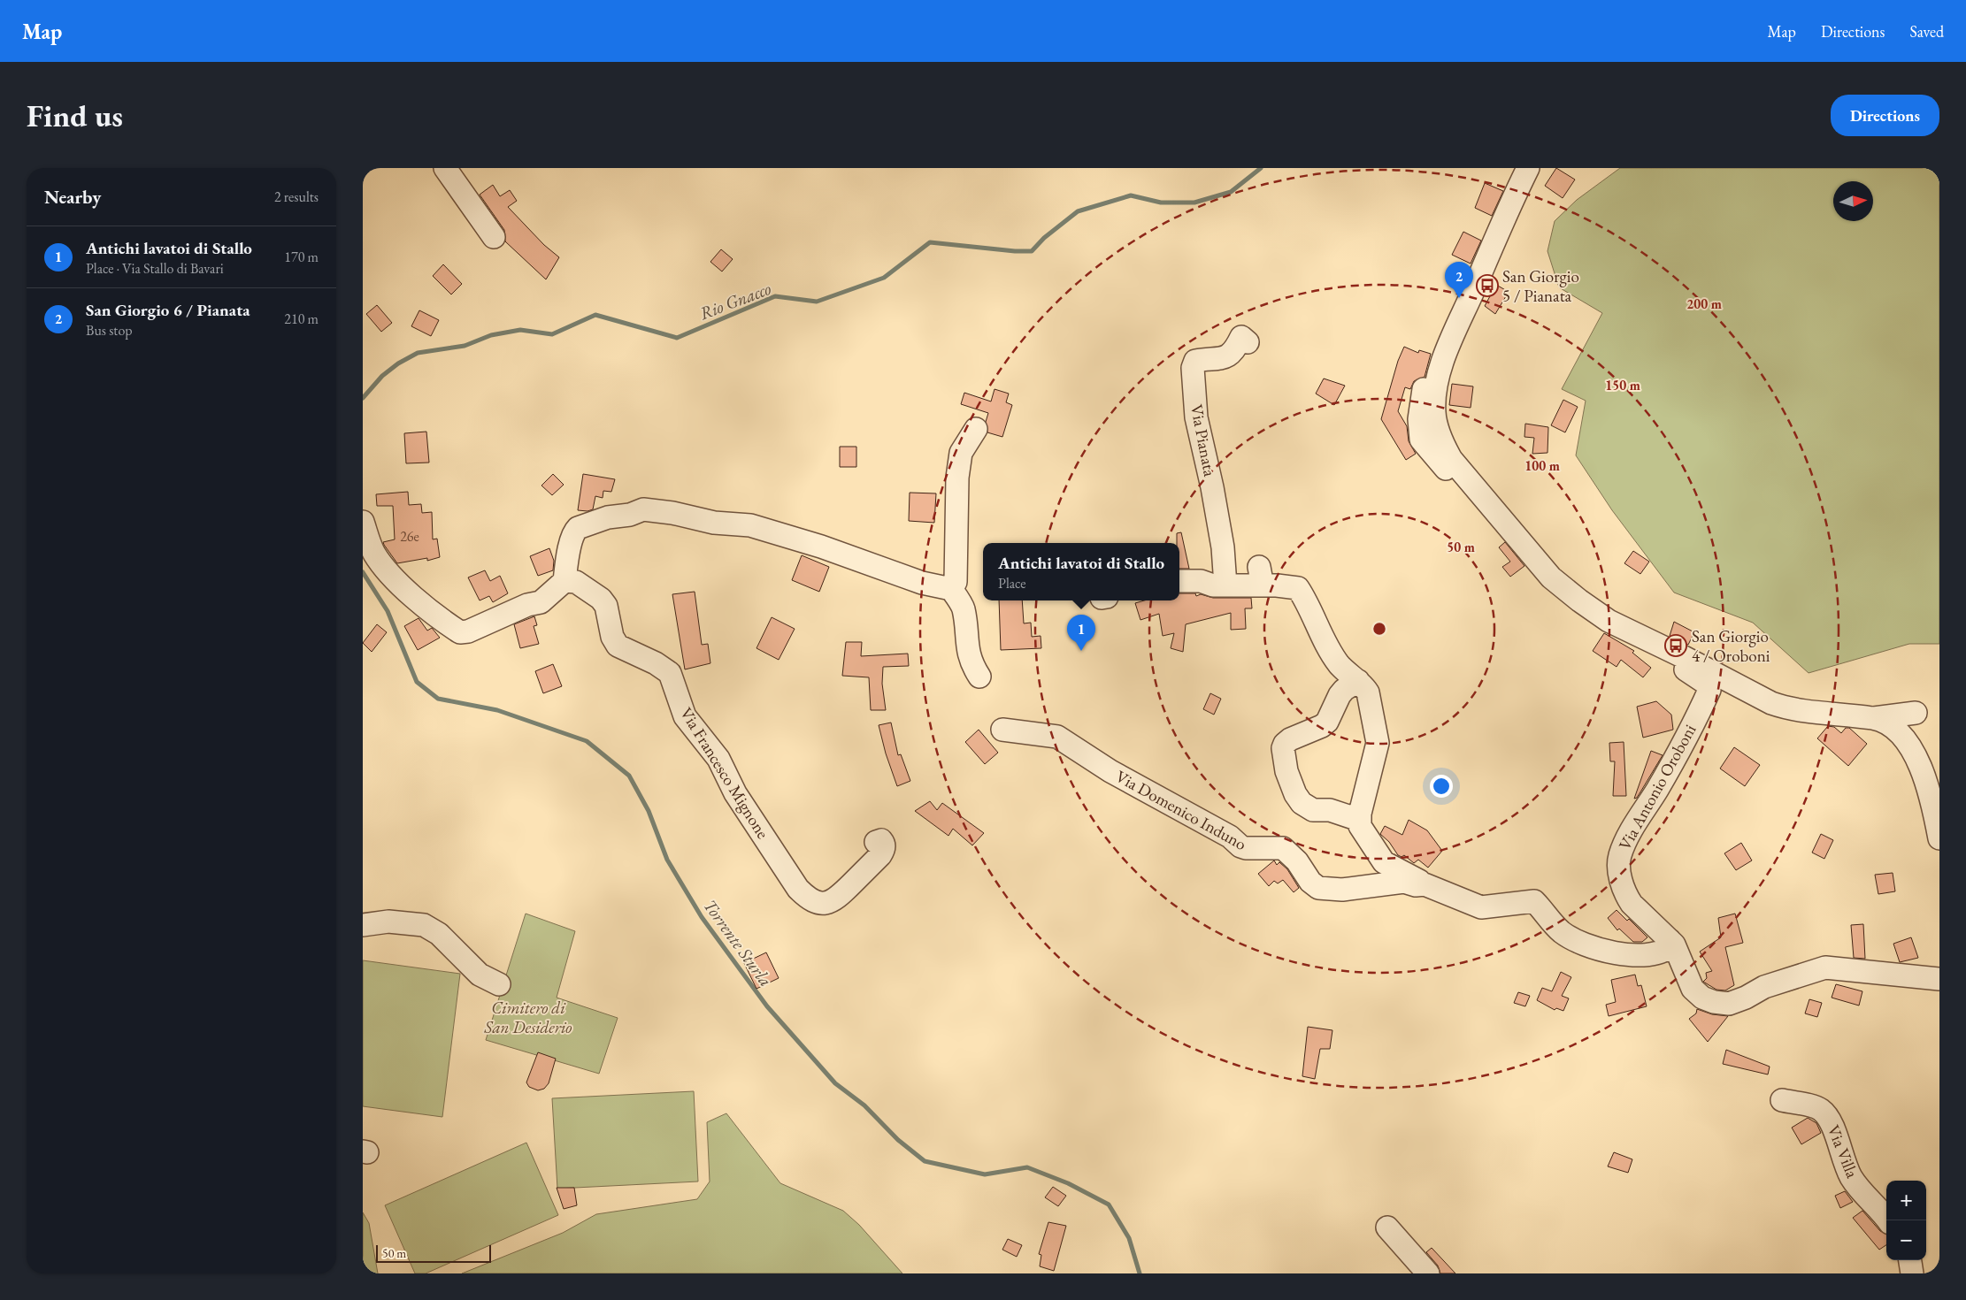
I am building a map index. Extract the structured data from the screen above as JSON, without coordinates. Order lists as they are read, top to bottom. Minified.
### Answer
{"streets":{"street":["Via Pianata","Via Francesco Mignone","Via Antonio Oroboni","Via Domenico Induno","Via Villa"]},"crossings":[["Via Antonio Oroboni","Via Domenico Induno"]],"water":["Rio Gnacco","Torrente Sturla"],"parks":["Cimitero di San Desiderio"],"places":{"bus stop":["San Giorgio 5 / Pianata","San Giorgio 4 / Oroboni"]},"house_numbers":["26e"],"scale_bar":"50 m","north":"right","page":{"header":"Map","nav":["Map","Directions","Saved"],"buttons":"Directions","title":"Find us","heading":["Nearby","2 results"],"list":[{"mark":"1","name":"Antichi lavatoi di Stallo","note":"Place · Via Stallo di Bavari","value":"170 m"},{"mark":"2","name":"San Giorgio 6 / Pianata","note":"Bus stop","value":"210 m"}],"pins":["2","1"],"popup":["Antichi lavatoi di Stallo","Place"],"map_buttons":["+","−"],"scale":"50 m"},"rings":["200 m","150 m","100 m","50 m"]}
